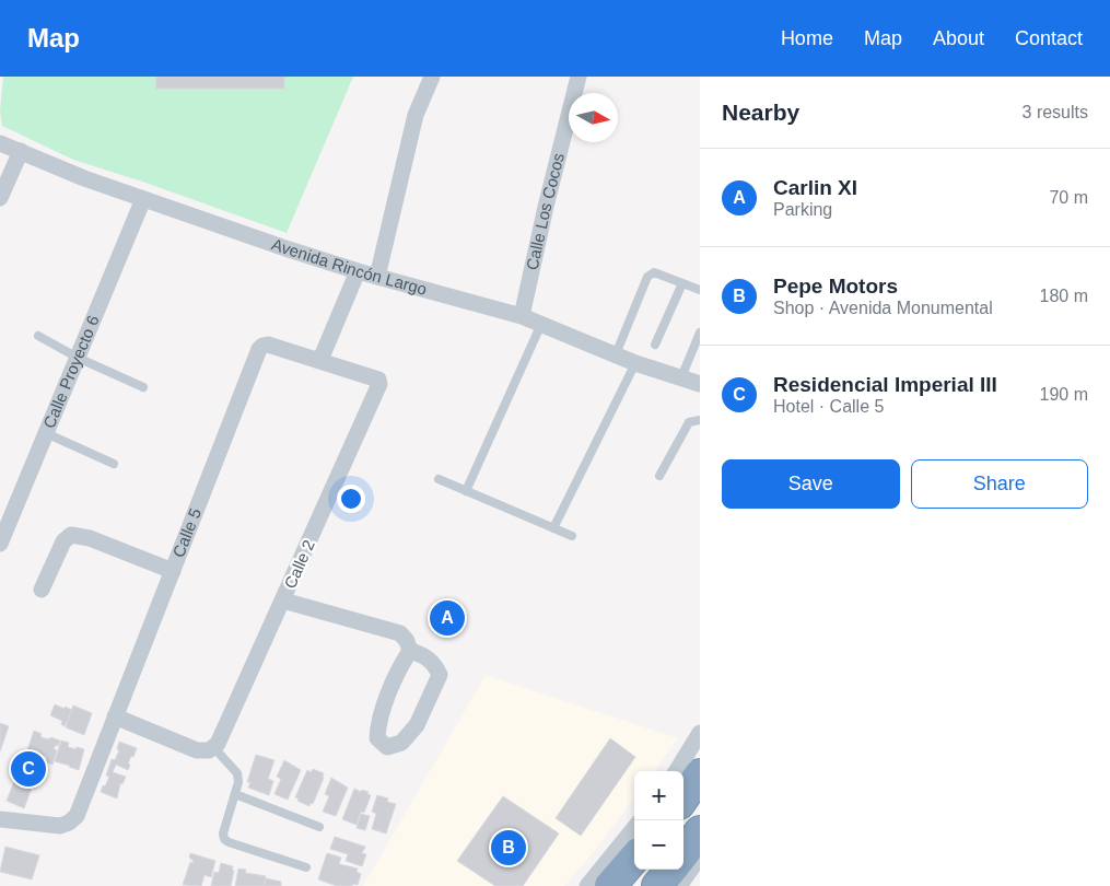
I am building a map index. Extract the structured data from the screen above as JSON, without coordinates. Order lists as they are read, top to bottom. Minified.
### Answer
{"streets":{"street":["Calle Los Cocos","Avenida Rincón Largo","Calle Proyecto 6","Calle 5","Calle 2"]},"crossings":[["Calle Los Cocos","Avenida Rincón Largo"],["Avenida Rincón Largo","Calle Proyecto 6"],["Calle 5","Calle 2"]],"north":"right","page":{"header":"Map","nav":["Home","Map","About","Contact"],"heading":["Nearby","3 results"],"list":[{"mark":"A","name":"Carlin XI","note":"Parking","value":"70 m"},{"mark":"B","name":"Pepe Motors","note":"Shop · Avenida Monumental","value":"180 m"},{"mark":"C","name":"Residencial Imperial III","note":"Hotel · Calle 5","value":"190 m"}],"buttons":["Save","Share"],"pins":["A","C","B"],"map_buttons":["+","−"]}}
